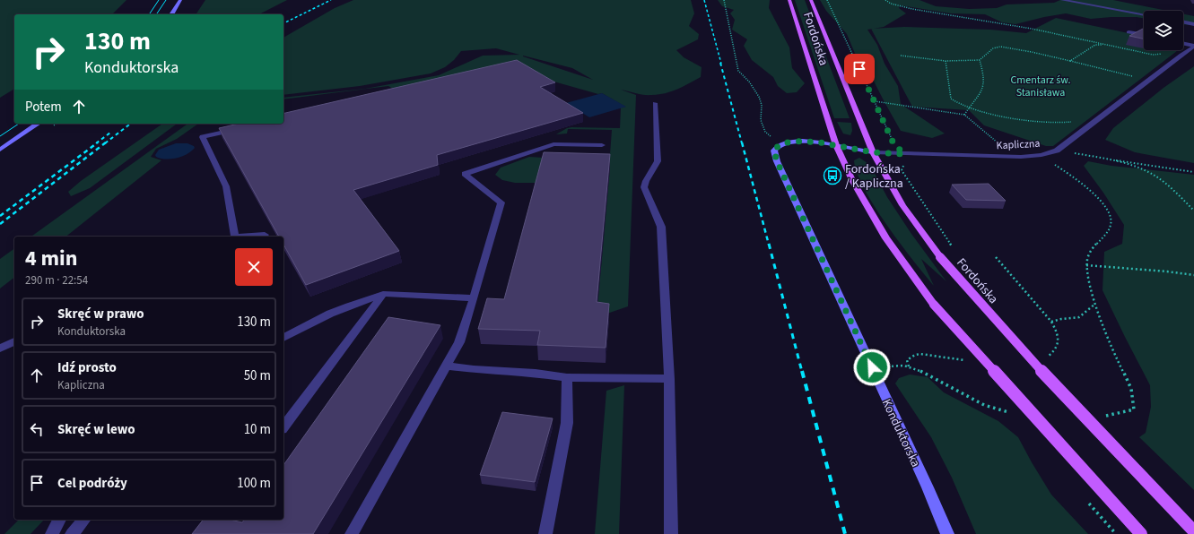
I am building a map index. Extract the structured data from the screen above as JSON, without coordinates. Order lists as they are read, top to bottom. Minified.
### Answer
{"streets":{"main road":["Fordońska"],"street":["Kapliczna","Konduktorska"]},"crossings":[["Fordońska","Kapliczna"]],"parks":["Cmentarz św. Stanisława"],"places":{"bus stop":["Fordońska / Kapliczna"]},"page":{"turn":["130 m","Konduktorska"],"then":"Potem","heading":["4 min","290 m · 22:54"],"list":[{"name":"Skręć w prawo","note":"Konduktorska","value":"130 m"},{"name":"Idź prosto","note":"Kapliczna","value":"50 m"},{"name":"Skręć w lewo","value":"10 m"},{"name":"Cel podróży","value":"100 m"}]}}
